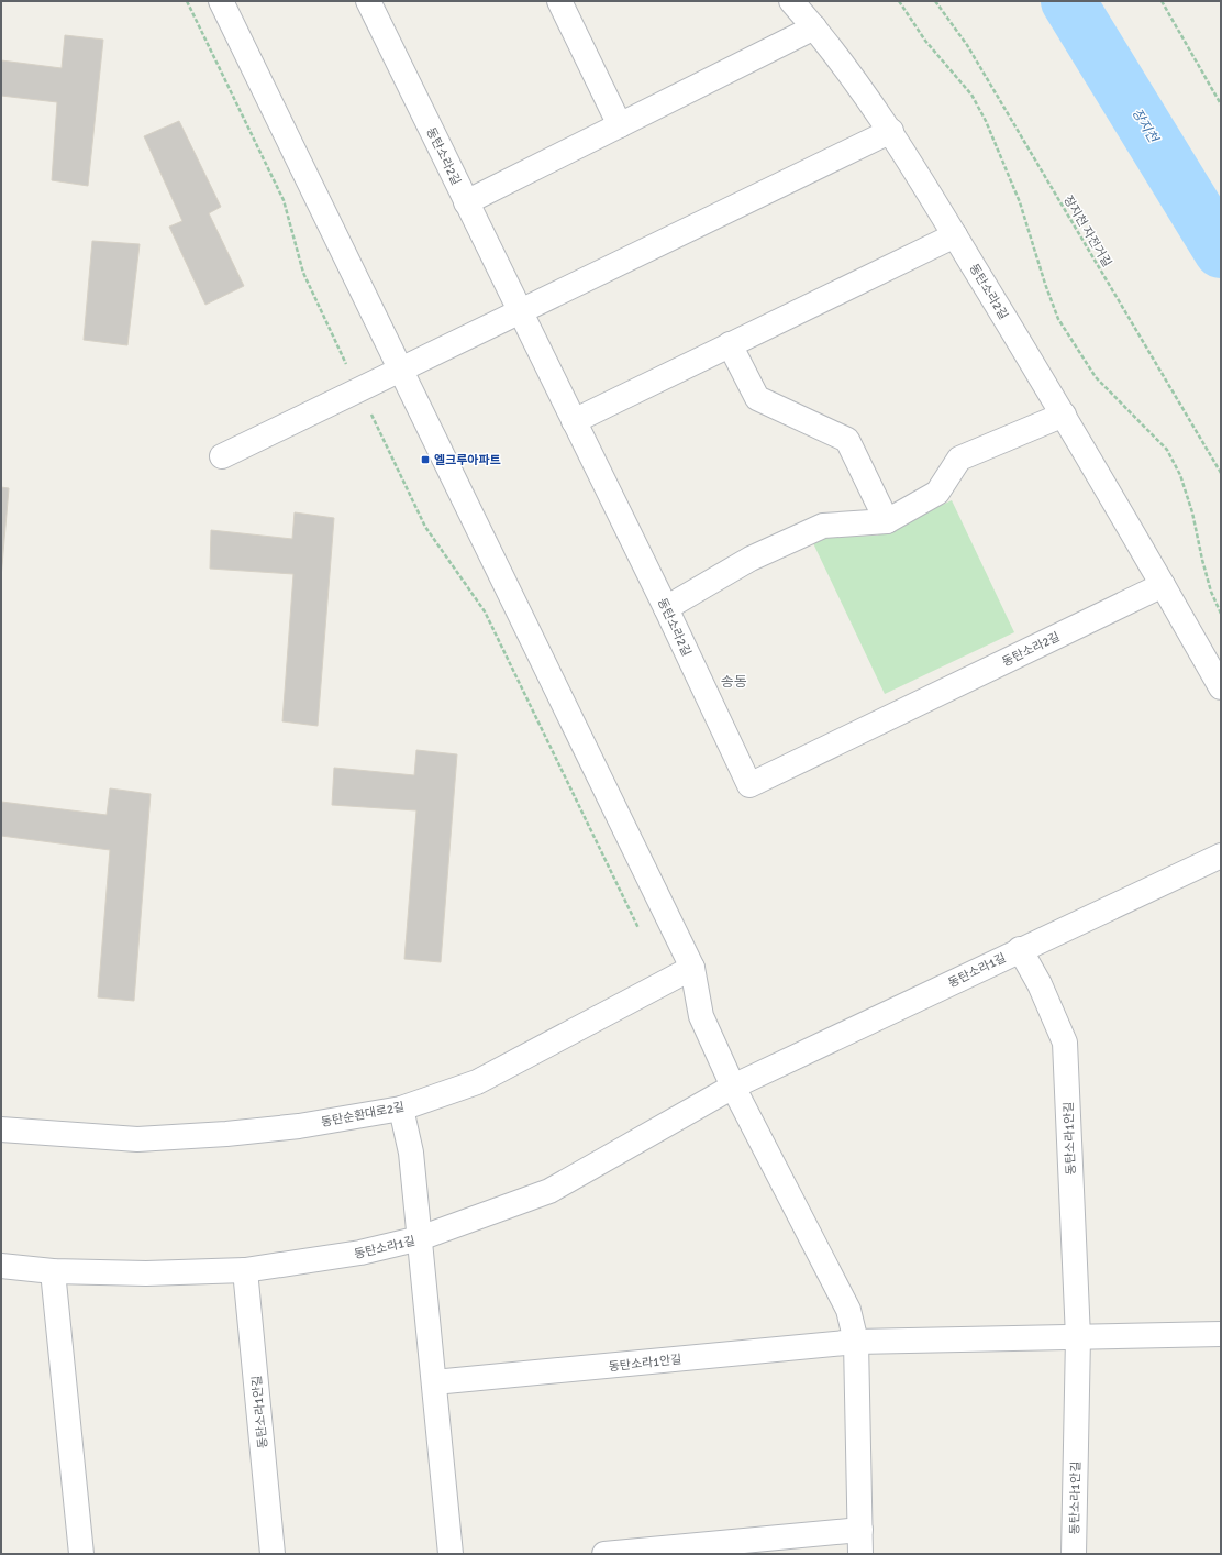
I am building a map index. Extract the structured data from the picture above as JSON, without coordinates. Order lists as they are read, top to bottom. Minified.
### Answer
{"streets":{"street":["동탄소라2길","동탄소라1길","동탄순환대로2길","동탄소라1안길"],"path":["장지천 자전거길"]},"crossings":[["동탄소라1길","동탄소라1안길"]],"districts":["송동"],"water":["장지천"],"places":{"transit":["엘크루아파트"]}}
